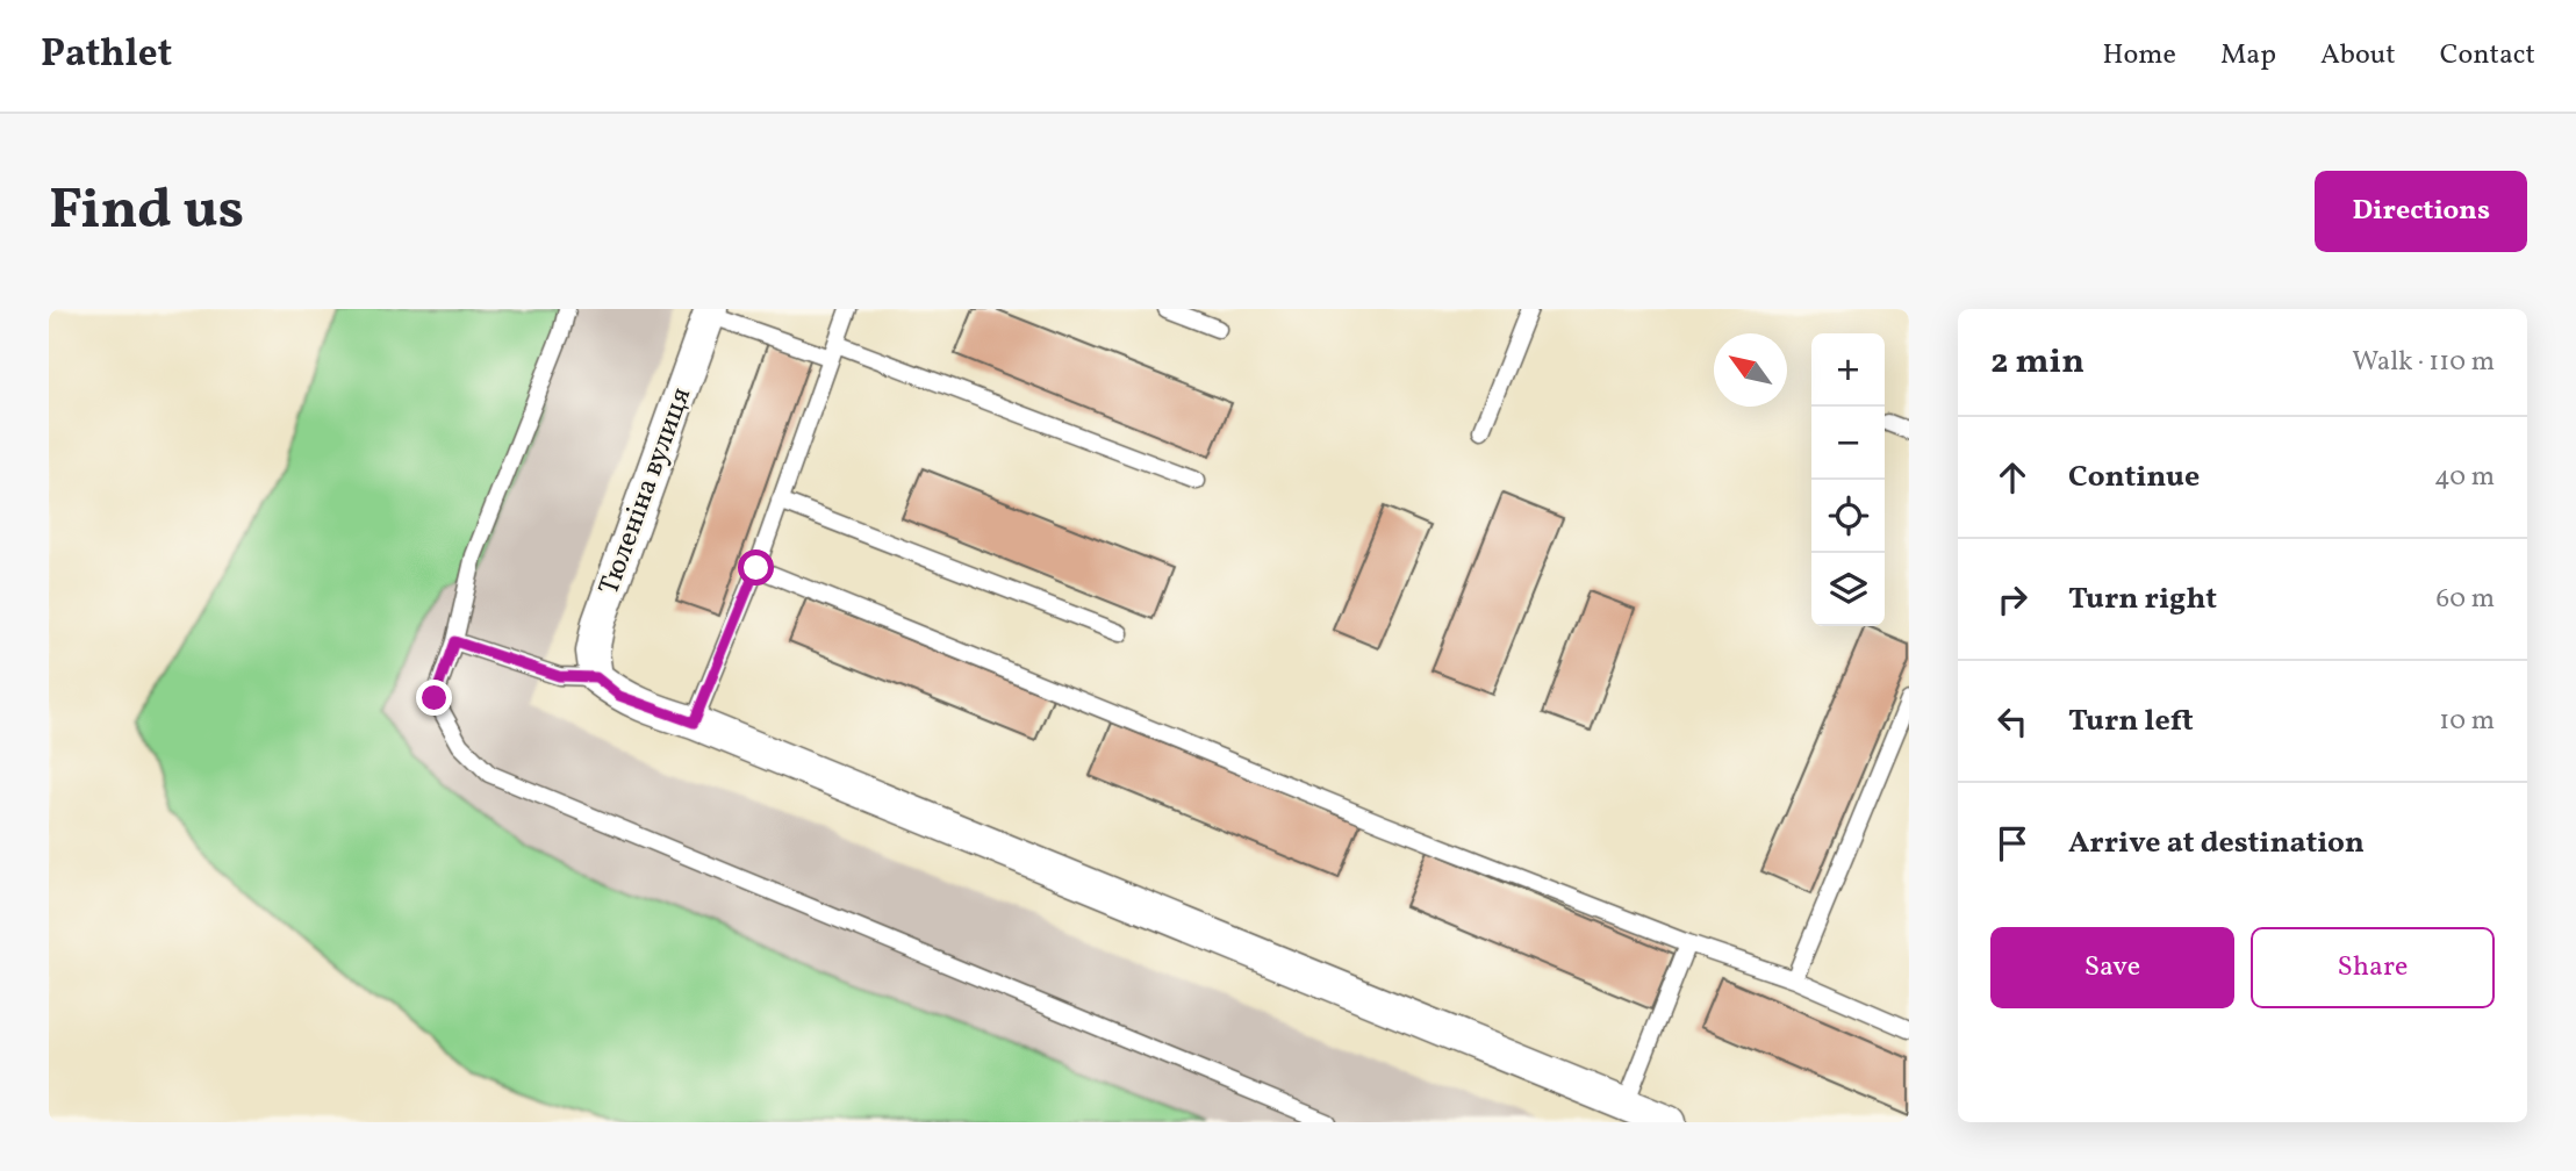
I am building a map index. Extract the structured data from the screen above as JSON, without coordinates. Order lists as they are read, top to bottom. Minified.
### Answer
{"streets":{"street":["Тюленіна вулиця"]},"north":"top left","page":{"header":"Pathlet","nav":["Home","Map","About","Contact"],"buttons":["Directions",["Save","Share"]],"title":"Find us","heading":["2 min","Walk · 110 m"],"map_buttons":["+","−"],"list":[["Continue","40 m"],["Turn right","60 m"],["Turn left","10 m"],"Arrive at destination"]}}
